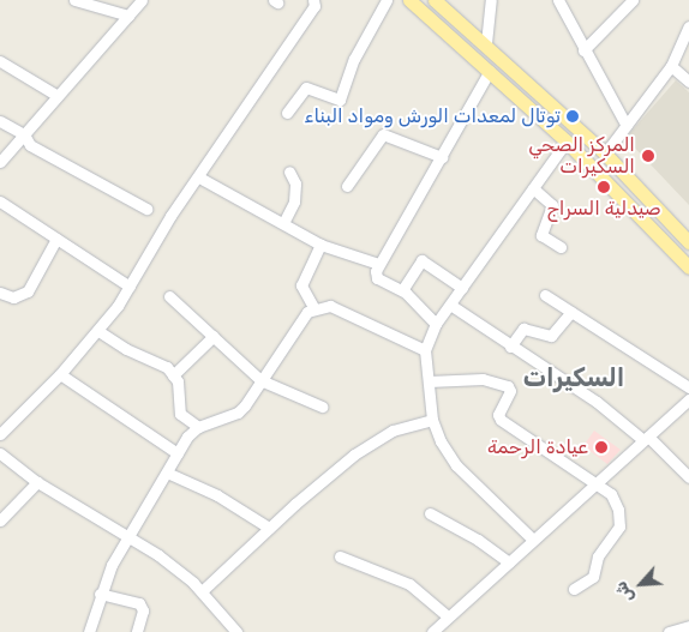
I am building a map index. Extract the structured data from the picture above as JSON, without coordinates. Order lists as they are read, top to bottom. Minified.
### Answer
{"districts":["السكيرات"],"places":["توتال لمعدات الورش ومواد البناء","المركز الصحي السكيرات","صيدلية السراج","عيادة الرحمة"],"north":"bottom left"}
